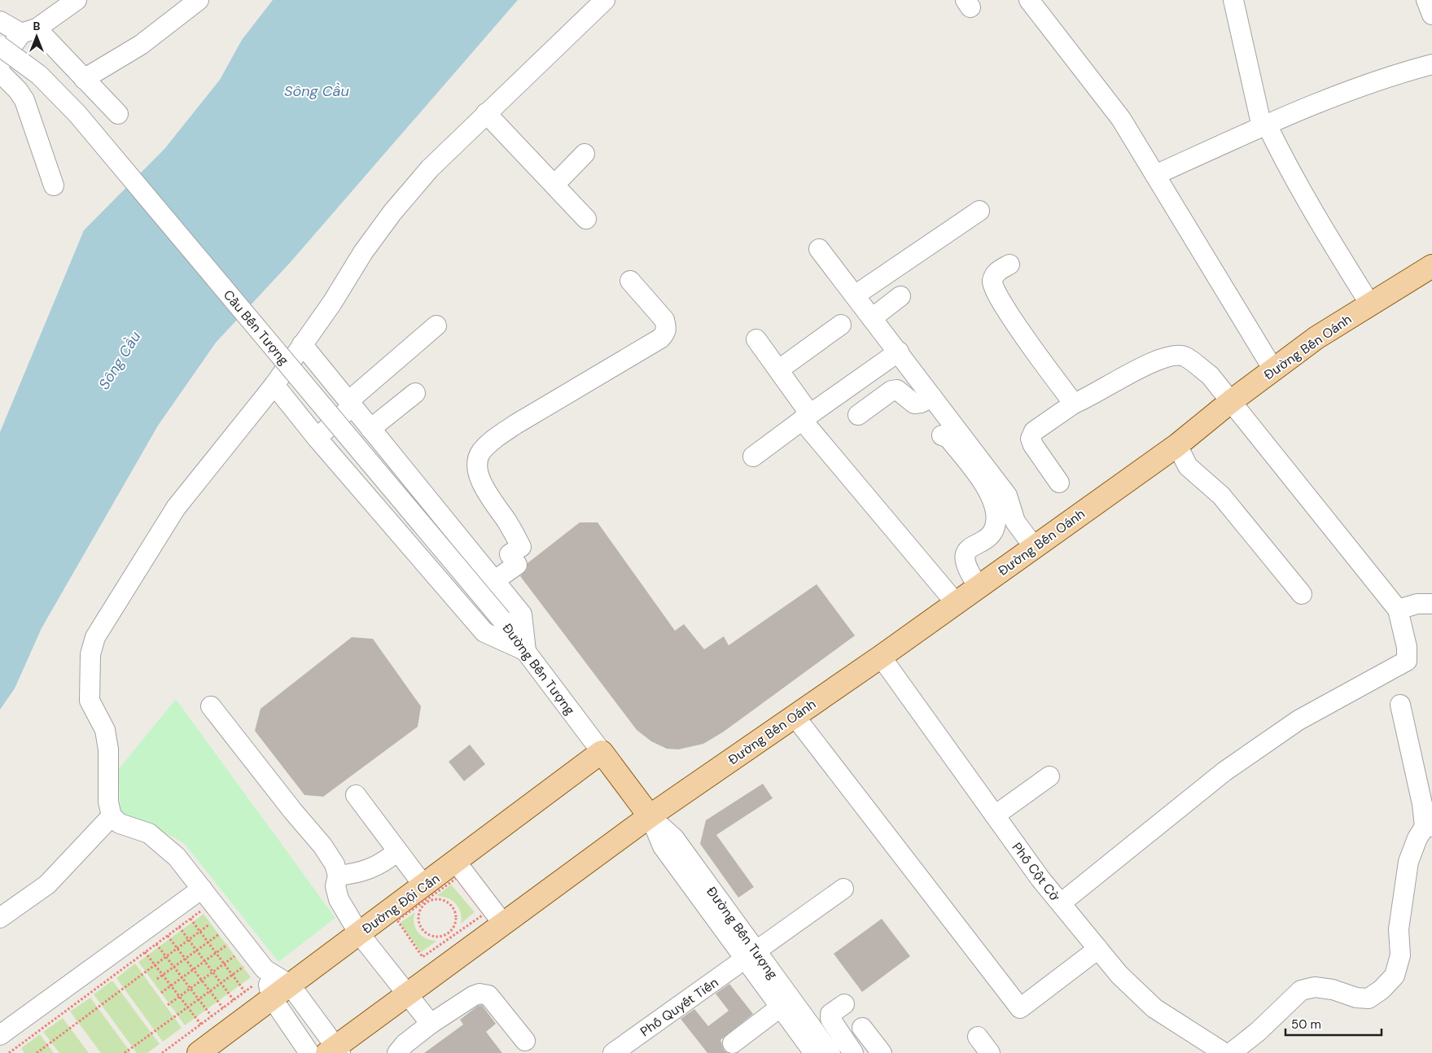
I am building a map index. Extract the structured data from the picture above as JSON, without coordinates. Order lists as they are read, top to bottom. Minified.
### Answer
{"streets":{"main road":["Đường Bến Oánh","Đường Bến Tượng","Đường Đội Cấn"],"street":["Cầu Bến Tượng","Phố Cột Cờ","Phố Quyết Tiến"]},"crossings":[["Cầu Bến Tượng","Đường Bến Tượng"],["Đường Bến Oánh","Đường Bến Tượng"],["Đường Bến Oánh","Phố Cột Cờ"],["Đường Bến Tượng","Đường Đội Cấn"],["Đường Bến Tượng","Phố Quyết Tiến"]],"water":["Sông Cầu"],"scale_bar":"50 m","north":"top"}
